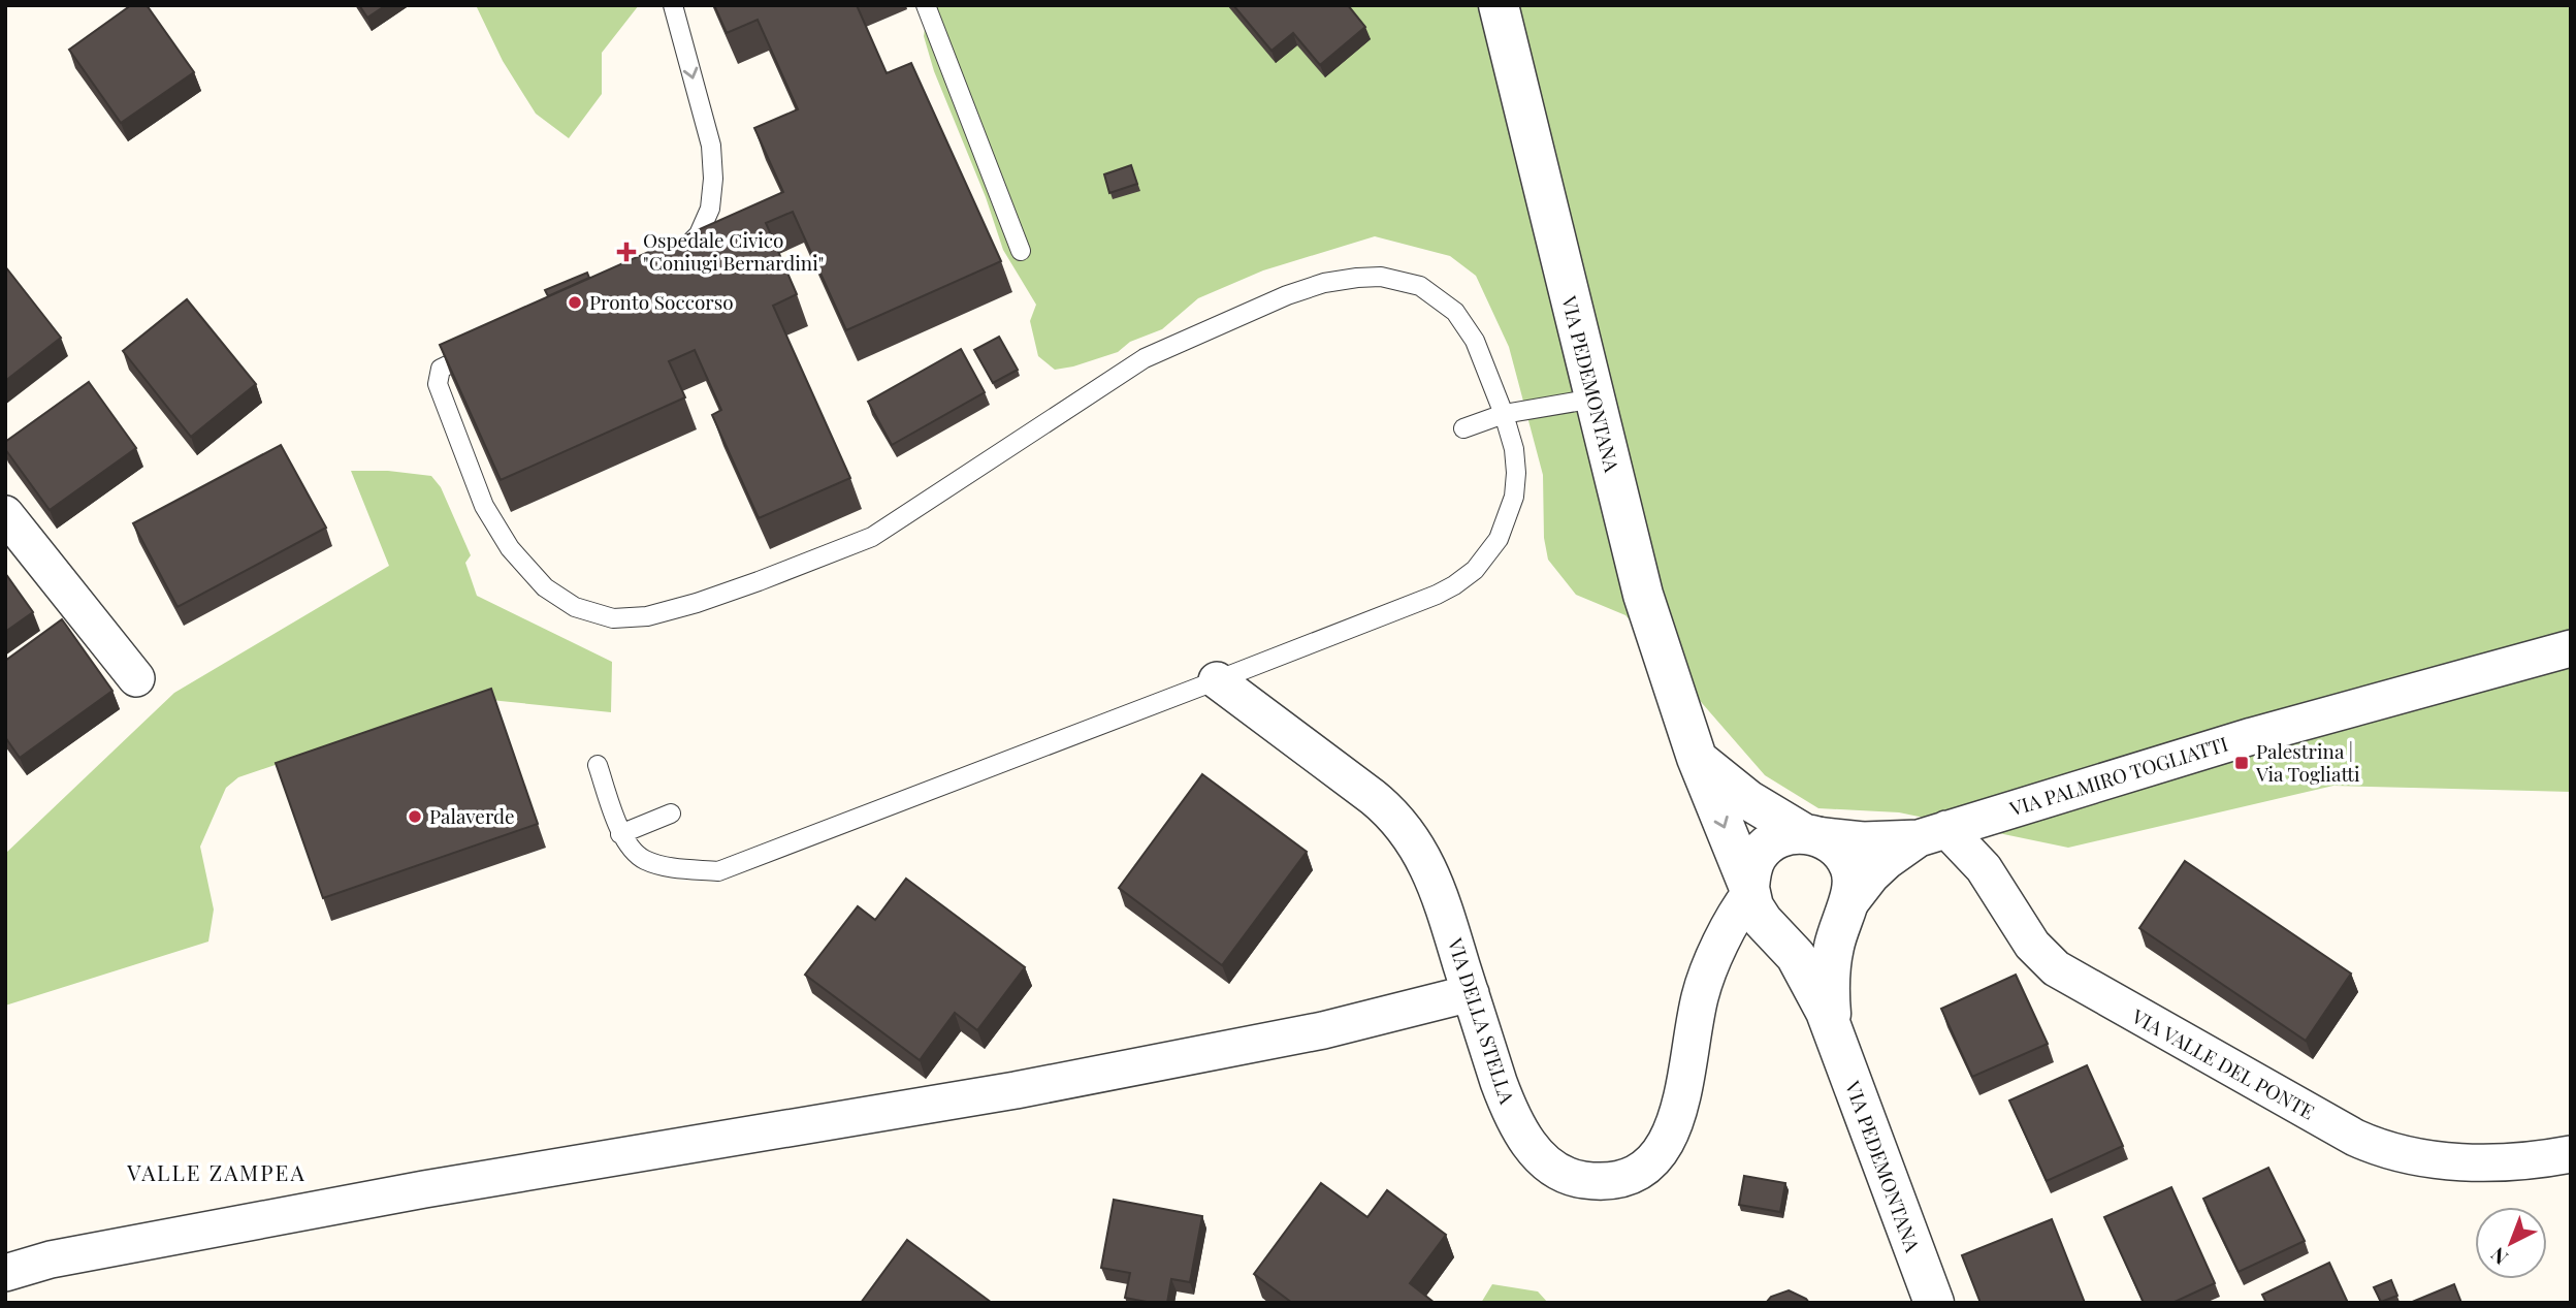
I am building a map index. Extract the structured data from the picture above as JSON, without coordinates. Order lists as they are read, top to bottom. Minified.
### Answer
{"streets":{"street":["VIA PEDEMONTANA","VIA PALMIRO TOGLIATTI","VIA DELLA STELLA","VIA VALLE DEL PONTE"]},"crossings":[["VIA PEDEMONTANA","VIA PALMIRO TOGLIATTI"],["VIA PEDEMONTANA","VIA DELLA STELLA"],["VIA PALMIRO TOGLIATTI","VIA DELLA STELLA"],["VIA PALMIRO TOGLIATTI","VIA VALLE DEL PONTE"]],"districts":["VALLE ZAMPEA"],"places":{"health":["Ospedale Civico \"Coniugi Bernardini\""],"other":["Pronto Soccorso","Palaverde"],"transit":["Palestrina | Via Togliatti"]},"north":"bottom left"}
